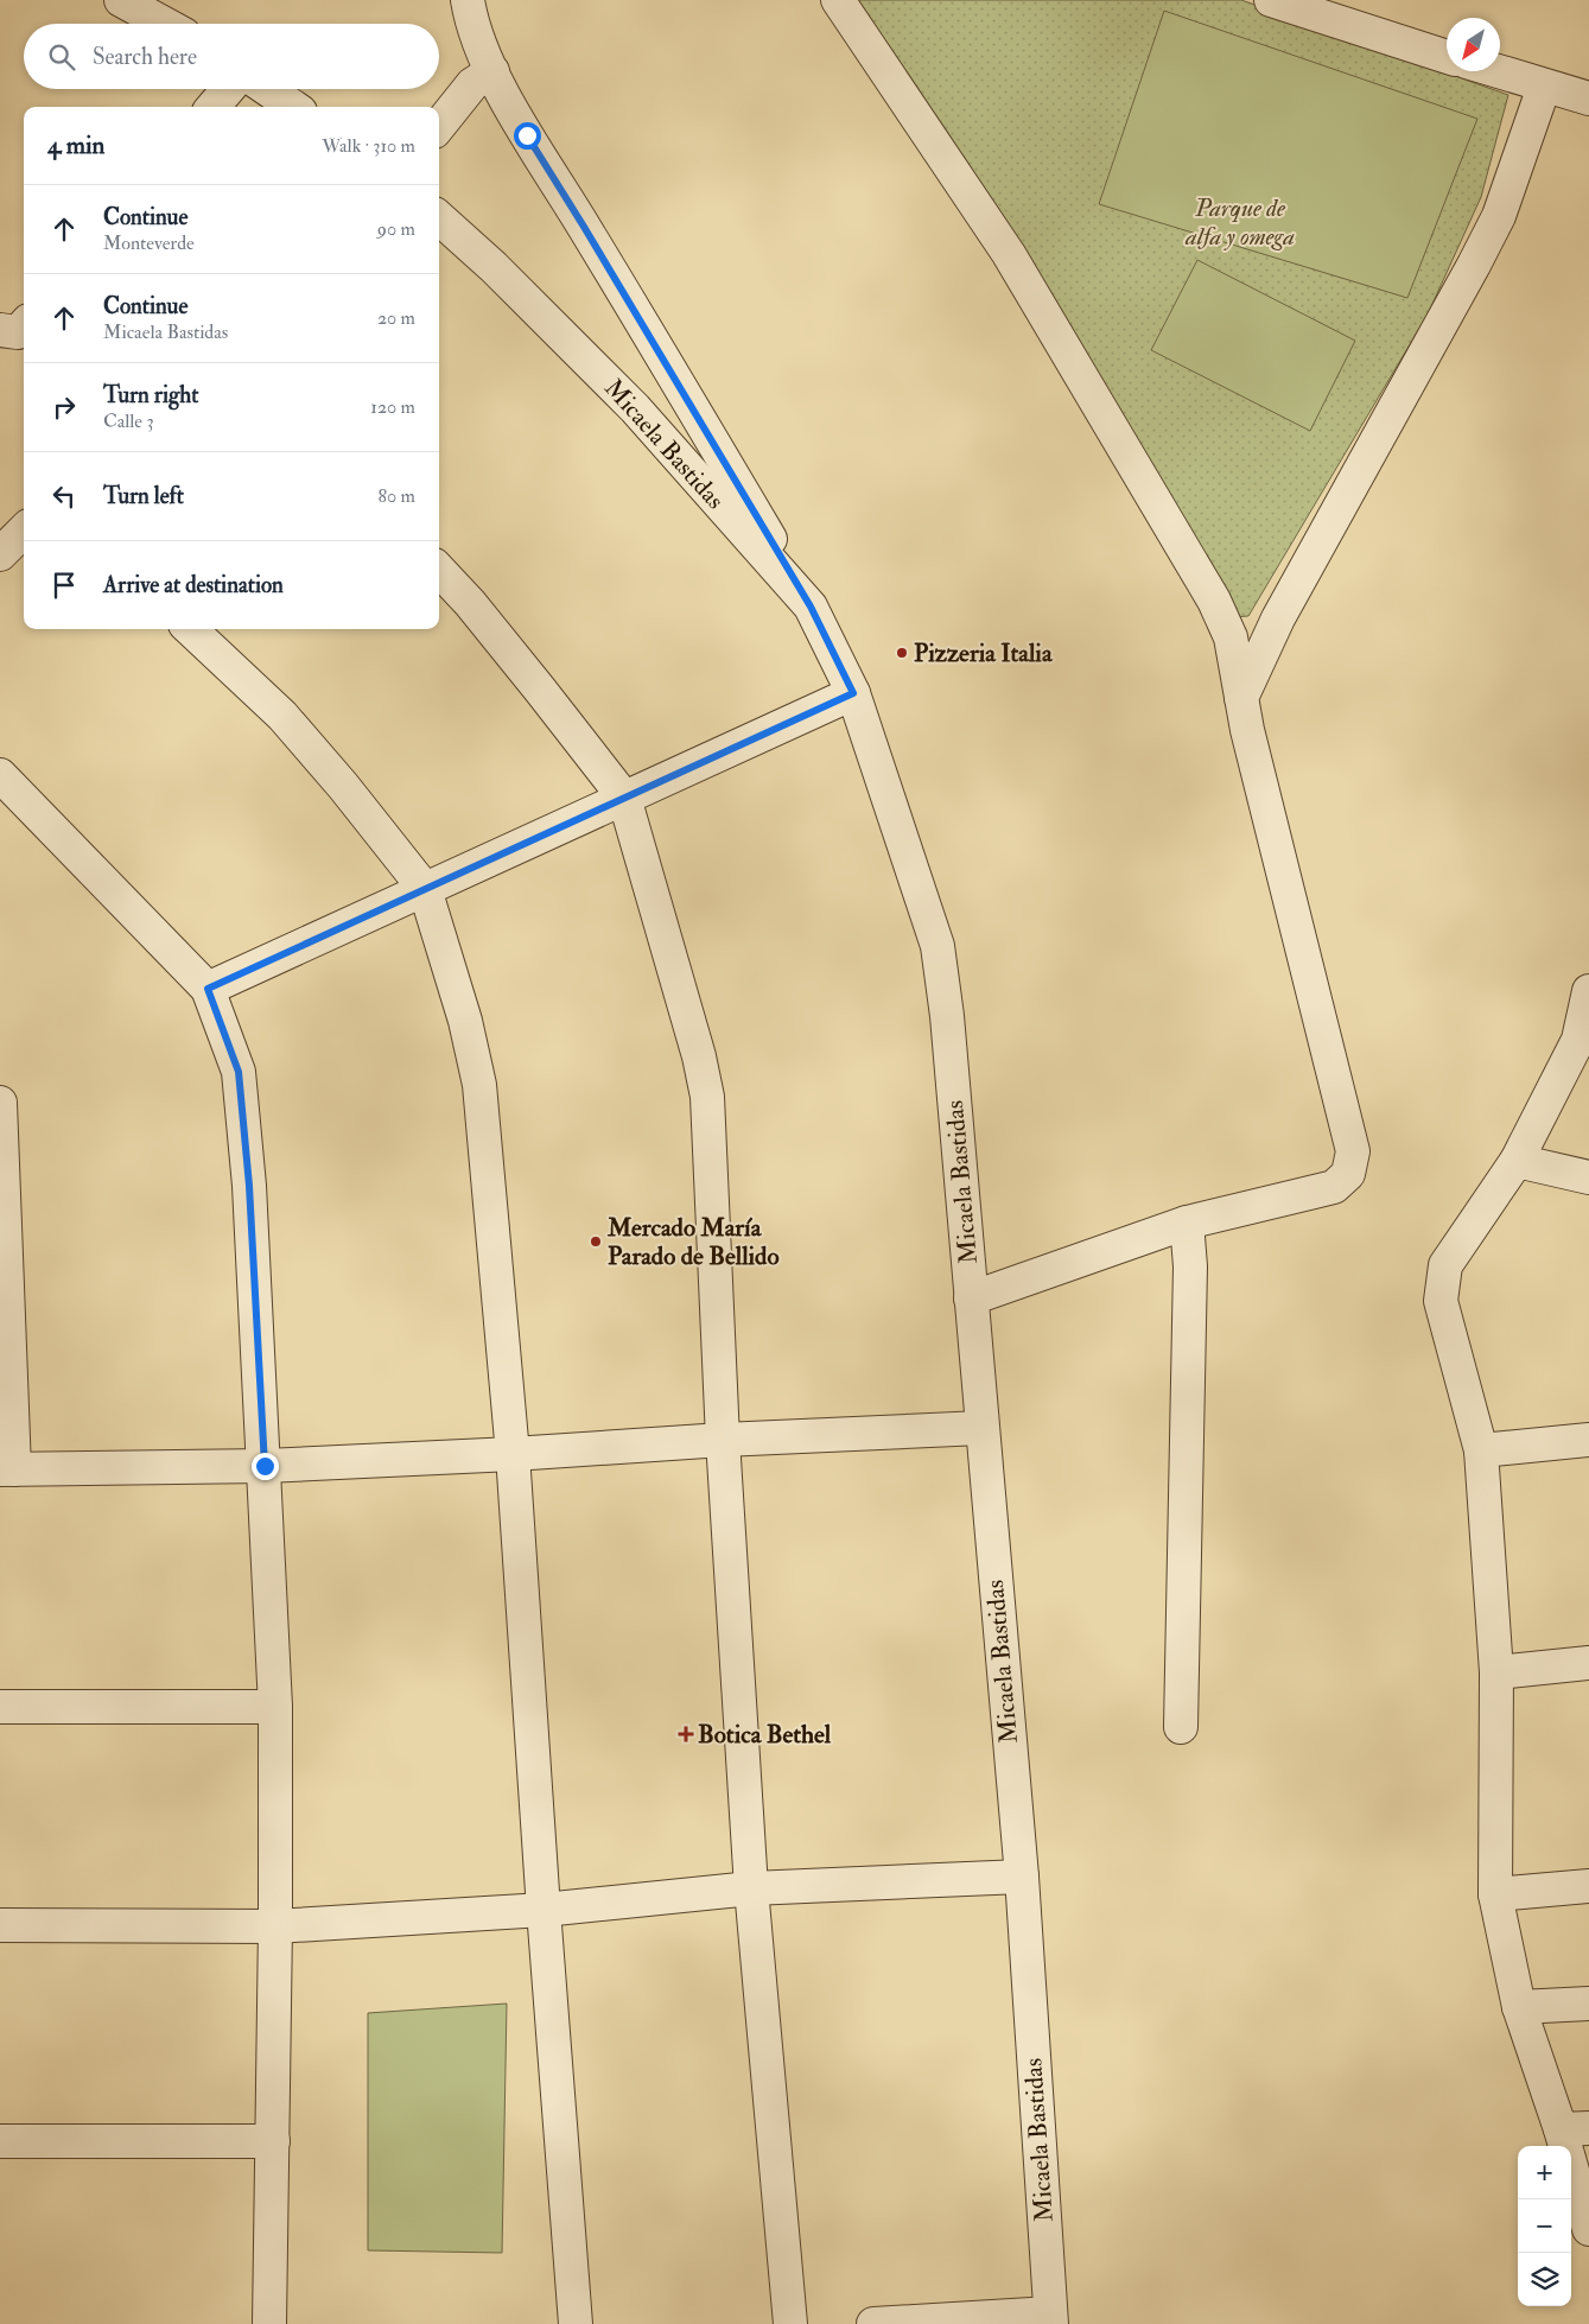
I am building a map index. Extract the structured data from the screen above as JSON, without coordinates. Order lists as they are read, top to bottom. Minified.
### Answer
{"streets":{"street":["Micaela Bastidas"]},"parks":["Parque de alfa y omega"],"places":{"other":["Pizzeria Italia","Mercado María Parado de Bellido"],"health":["Botica Bethel"]},"north":"bottom left","page":{"search":"Search here","heading":["4 min","Walk · 310 m"],"list":[["Continue","Monteverde","90 m"],["Continue","Micaela Bastidas","20 m"],["Turn right","Calle 3","120 m"],["Turn left","80 m"],"Arrive at destination"],"map_buttons":["+","−"]}}
